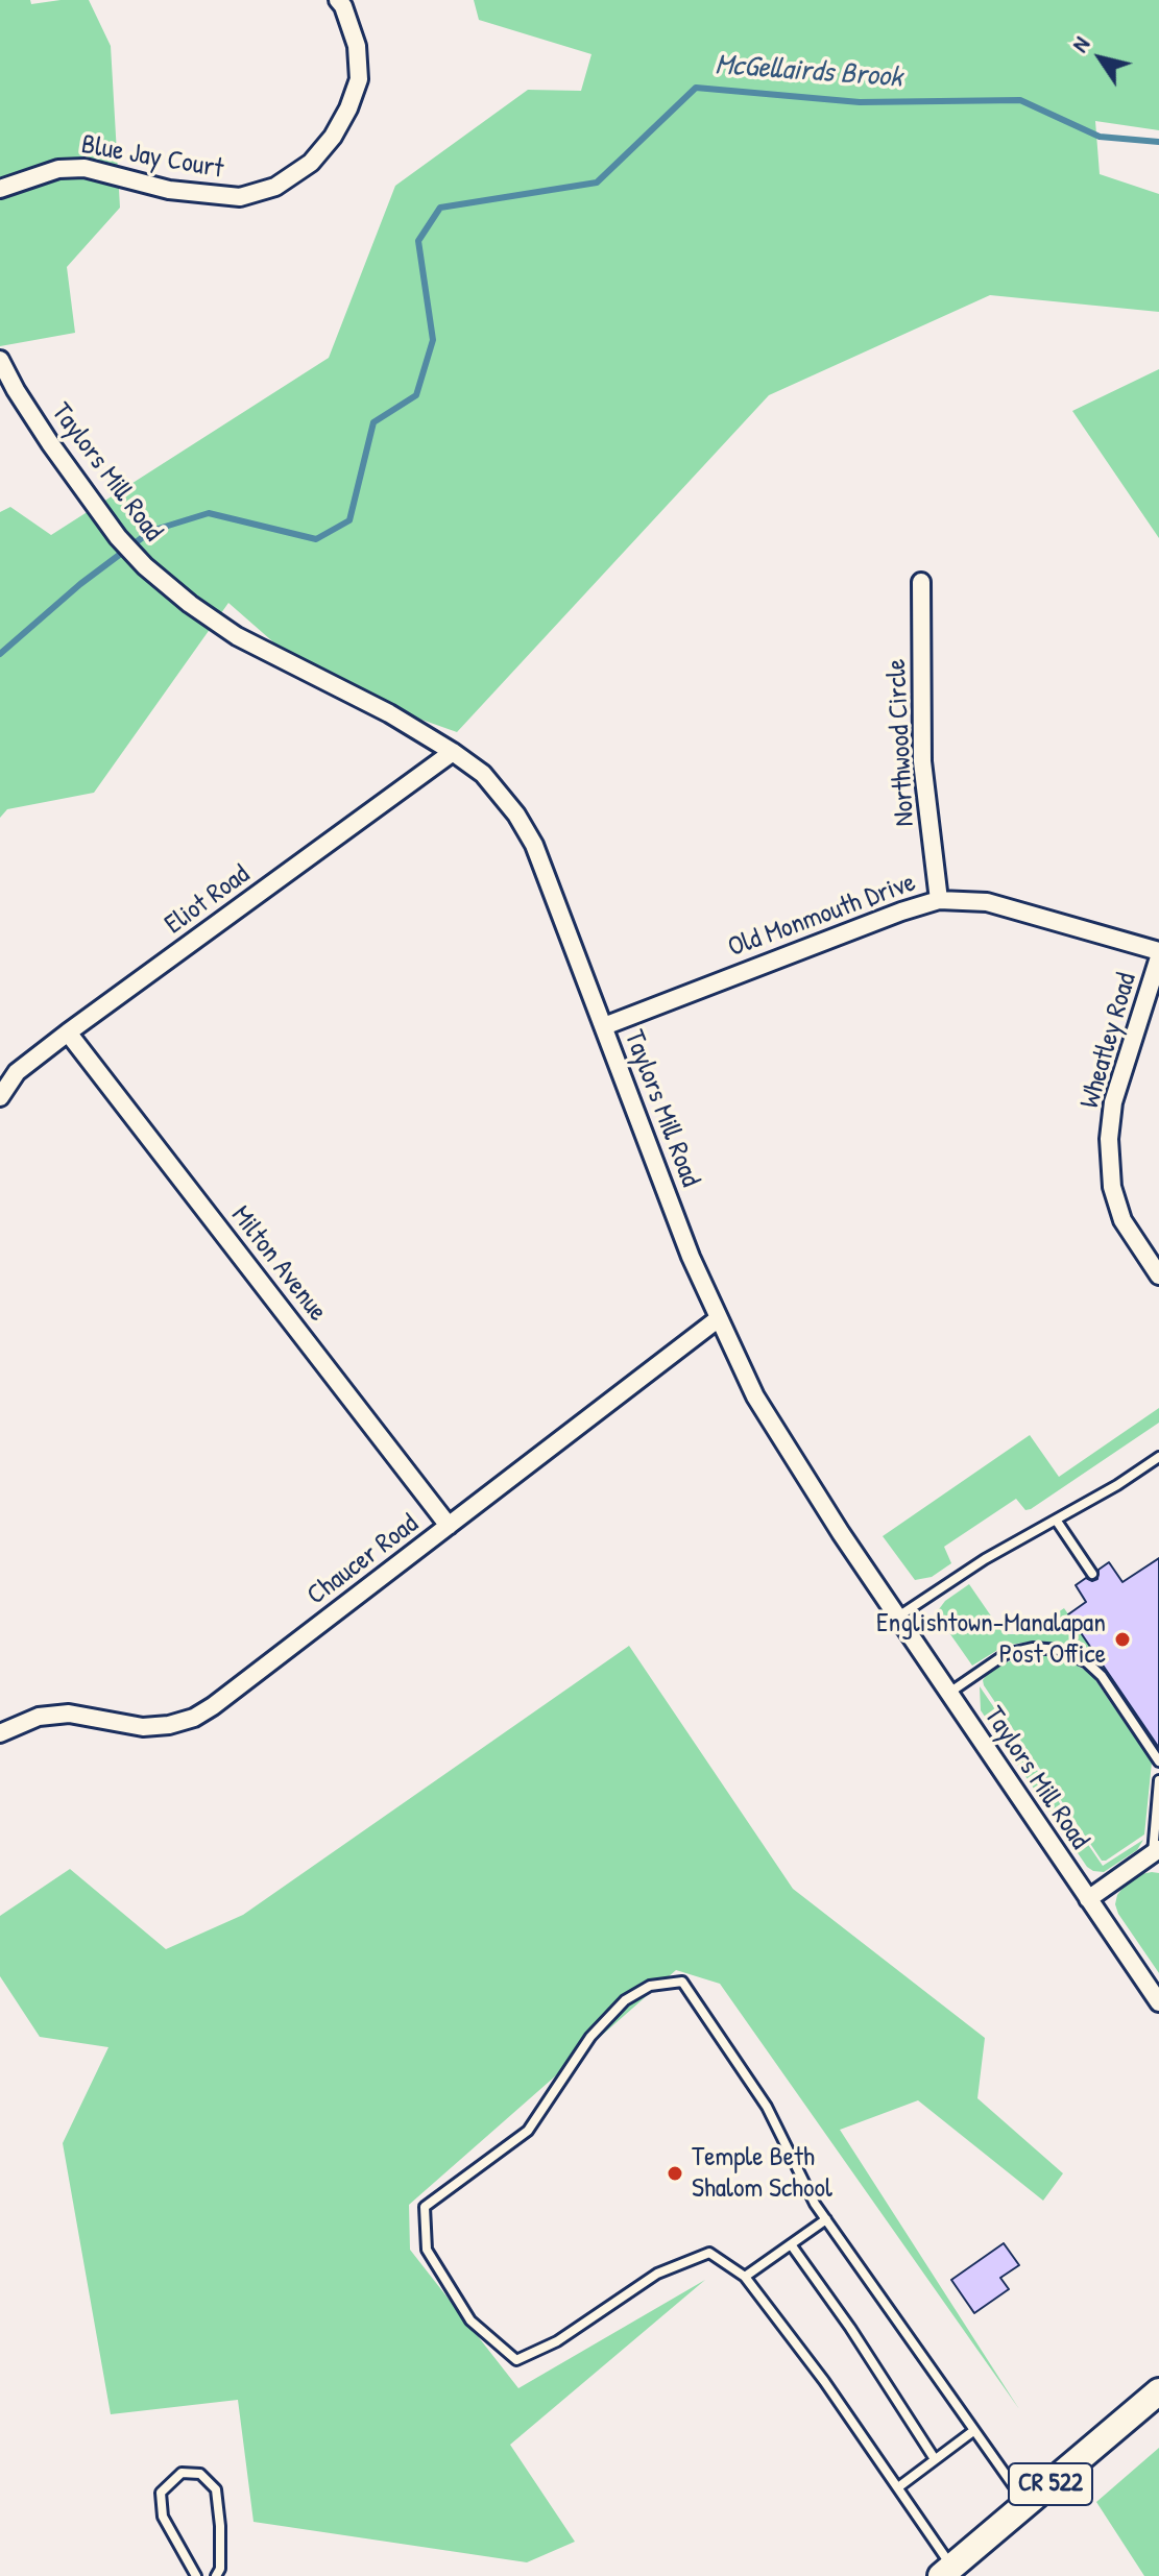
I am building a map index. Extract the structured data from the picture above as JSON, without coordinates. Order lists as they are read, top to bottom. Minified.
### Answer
{"streets":{"main road":["CR 522"],"street":["Blue Jay Court","Taylors Mill Road","Northwood Circle","Eliot Road","Old Monmouth Drive","Wheatley Road","Milton Avenue","Chaucer Road"]},"crossings":[["Taylors Mill Road","Eliot Road"],["Taylors Mill Road","Old Monmouth Drive"],["Taylors Mill Road","Chaucer Road"],["Northwood Circle","Old Monmouth Drive"],["Eliot Road","Milton Avenue"],["Old Monmouth Drive","Wheatley Road"],["Milton Avenue","Chaucer Road"]],"water":["McGellairds Brook"],"places":["Englishtown-Manalapan Post Office","Temple Beth Shalom School"],"north":"top left"}
